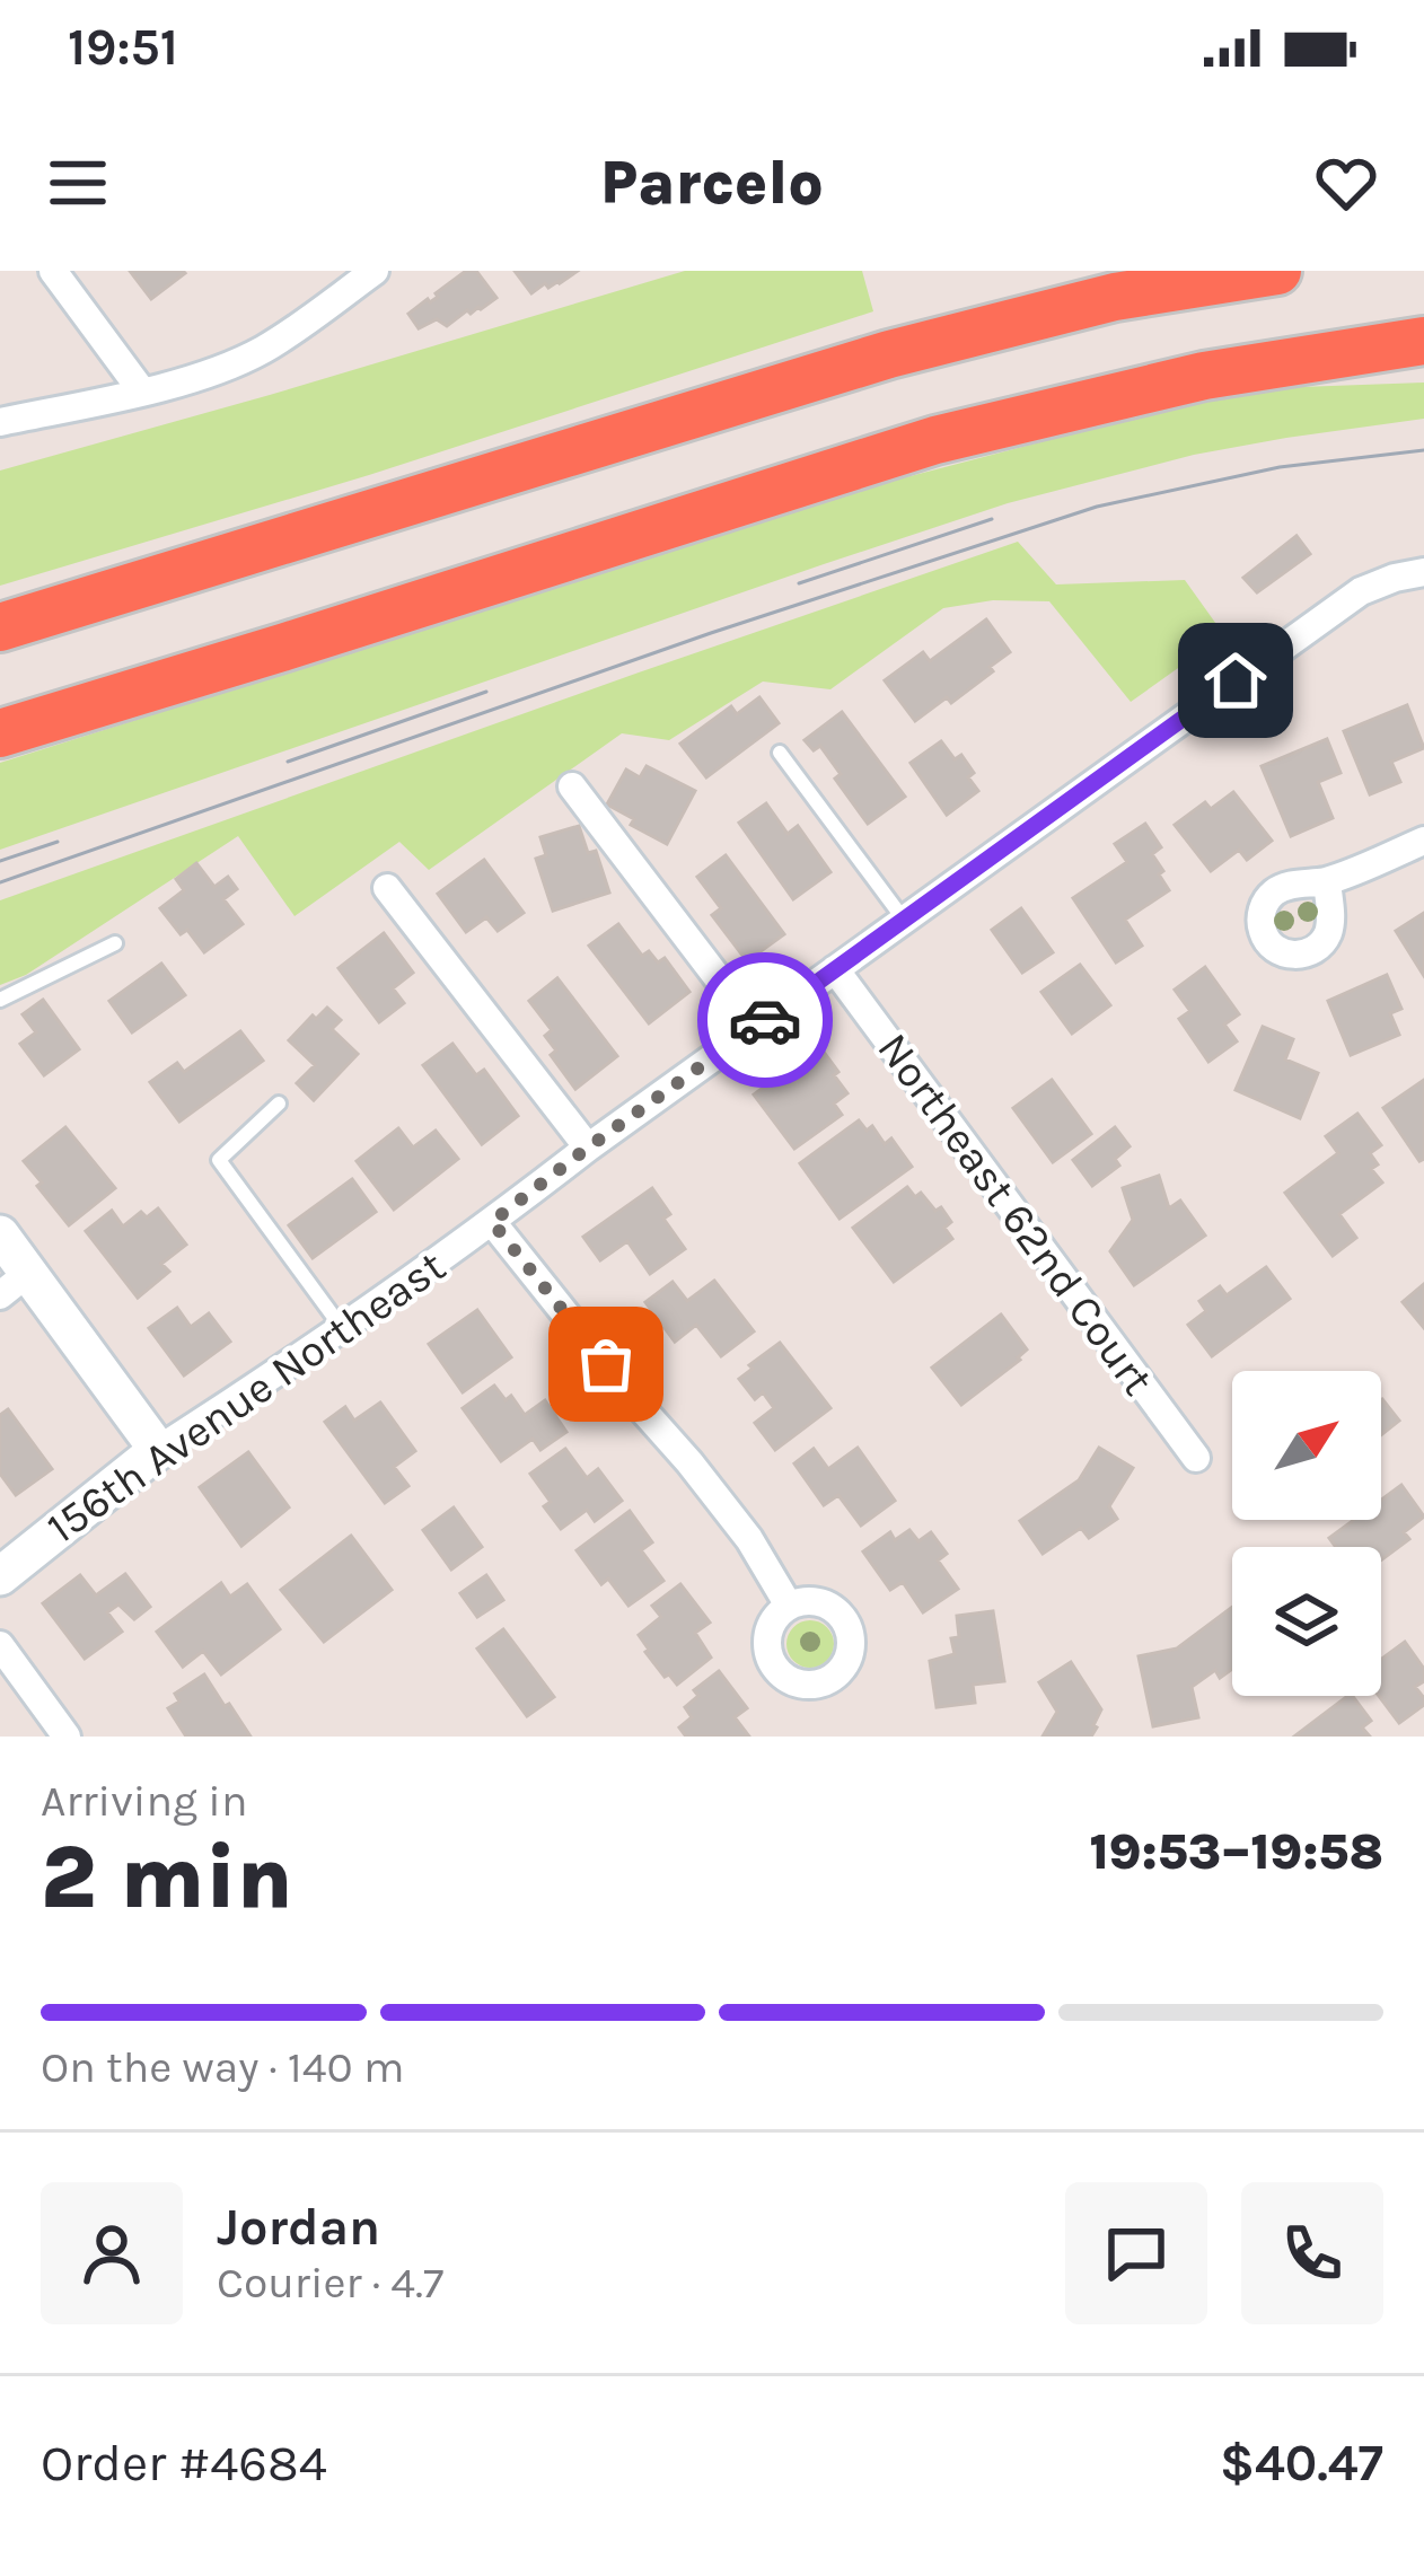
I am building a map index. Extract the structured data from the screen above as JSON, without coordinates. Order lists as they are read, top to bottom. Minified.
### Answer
{"streets":{"street":["Northeast 62nd Court","156th Avenue Northeast"]},"crossings":[["Northeast 62nd Court","156th Avenue Northeast"]],"north":"top right","page":{"status":"19:51","header":"Parcelo","heading":["2 min","Arriving in","19:53–19:58"],"panel":["Jordan","Courier · 4.7","Order #4684","$40.47"],"bar":"On the way · 140 m"}}
